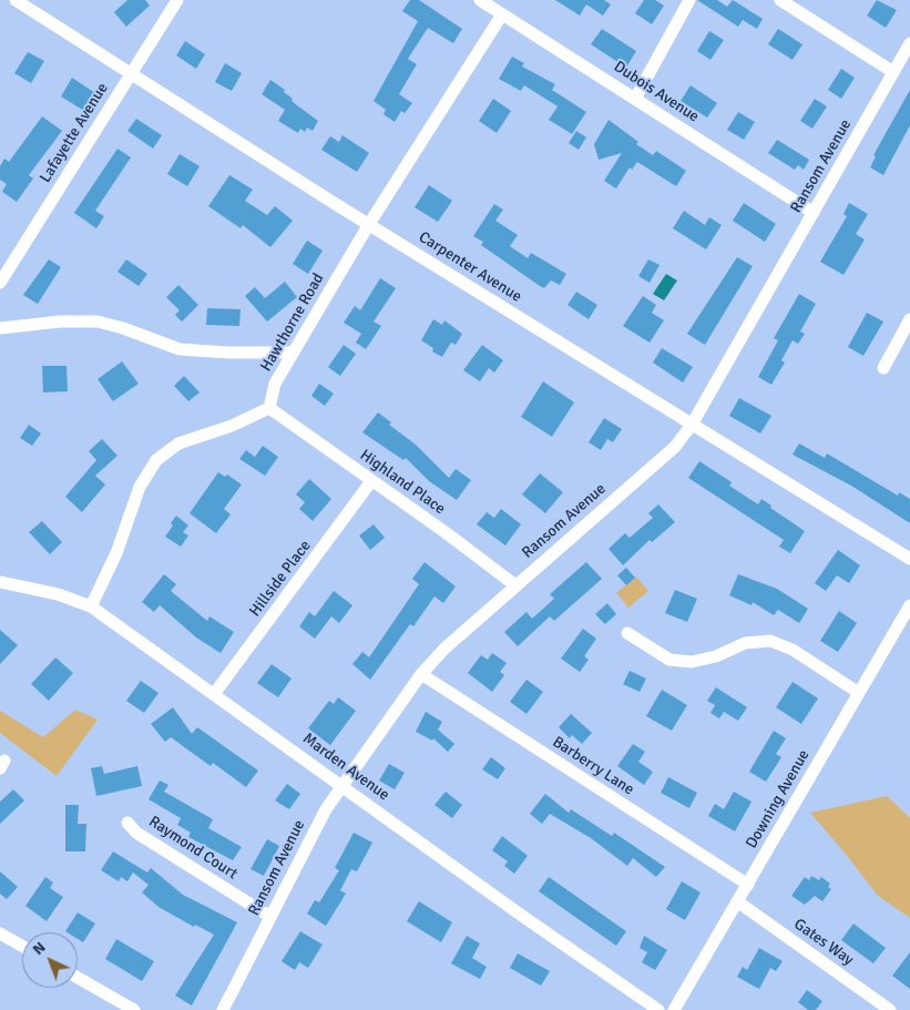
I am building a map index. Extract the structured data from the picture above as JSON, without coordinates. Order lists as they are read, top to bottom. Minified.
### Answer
{"streets":{"street":["Dubois Avenue","Lafayette Avenue","Ransom Avenue","Carpenter Avenue","Hawthorne Road","Highland Place","Hillside Place","Barberry Lane","Marden Avenue","Downing Avenue","Raymond Court","Gates Way"]},"crossings":[["Dubois Avenue","Ransom Avenue"],["Dubois Avenue","Hawthorne Road"],["Lafayette Avenue","Carpenter Avenue"],["Ransom Avenue","Carpenter Avenue"],["Ransom Avenue","Highland Place"],["Ransom Avenue","Barberry Lane"],["Ransom Avenue","Marden Avenue"],["Ransom Avenue","Raymond Court"],["Carpenter Avenue","Hawthorne Road"],["Hawthorne Road","Highland Place"],["Highland Place","Hillside Place"],["Hillside Place","Marden Avenue"],["Barberry Lane","Downing Avenue"],["Downing Avenue","Gates Way"]],"north":"top left"}
